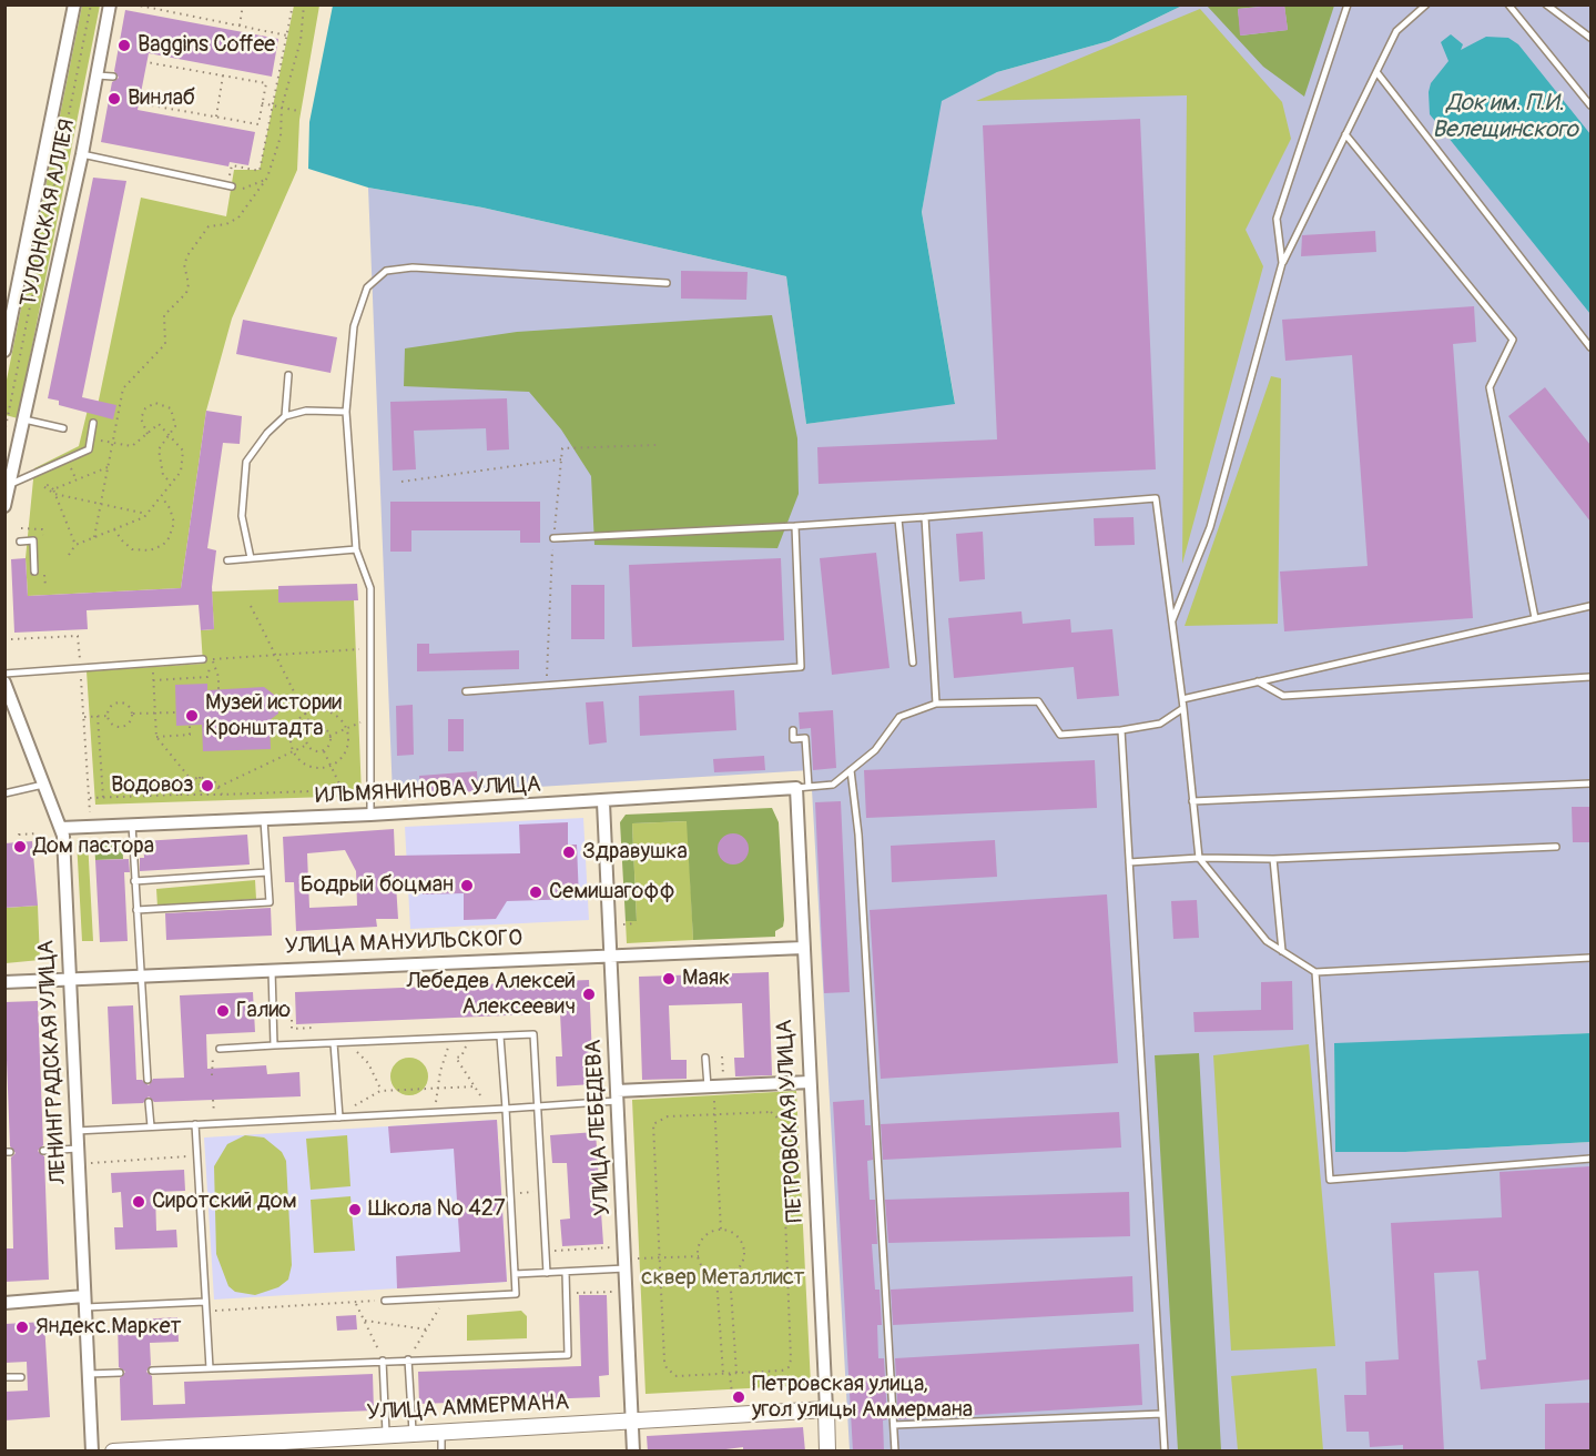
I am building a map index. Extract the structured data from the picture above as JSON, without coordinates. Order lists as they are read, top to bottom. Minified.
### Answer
{"streets":{"street":["ТУЛОНСКАЯ АЛЛЕЯ","ИЛЬМЯНИНОВА УЛИЦА","УЛИЦА МАНУИЛЬСКОГО","ЛЕНИНГРАДСКАЯ УЛИЦА","ПЕТРОВСКАЯ УЛИЦА","УЛИЦА ЛЕБЕДЕВА","УЛИЦА АММЕРМАНА"]},"crossings":[["ИЛЬМЯНИНОВА УЛИЦА","ЛЕНИНГРАДСКАЯ УЛИЦА"],["ИЛЬМЯНИНОВА УЛИЦА","ПЕТРОВСКАЯ УЛИЦА"],["ИЛЬМЯНИНОВА УЛИЦА","УЛИЦА ЛЕБЕДЕВА"],["УЛИЦА МАНУИЛЬСКОГО","ЛЕНИНГРАДСКАЯ УЛИЦА"],["УЛИЦА МАНУИЛЬСКОГО","ПЕТРОВСКАЯ УЛИЦА"],["УЛИЦА МАНУИЛЬСКОГО","УЛИЦА ЛЕБЕДЕВА"],["ПЕТРОВСКАЯ УЛИЦА","УЛИЦА АММЕРМАНА"],["УЛИЦА ЛЕБЕДЕВА","УЛИЦА АММЕРМАНА"]],"water":["Док им. П.И. Велещинского"],"parks":["сквер Металлист"],"places":["Baggins Coffee","Винлаб","Музей истории Кронштадта","Водовоз","Дом пастора","Здравушка","Бодрый боцман","Семишагофф","Маяк","Лебедев Алексей Алексеевич","Галио","Сиротский дом","Школа № 427","Яндекс.Маркет","Петровская улица, угол улицы Аммермана"]}
